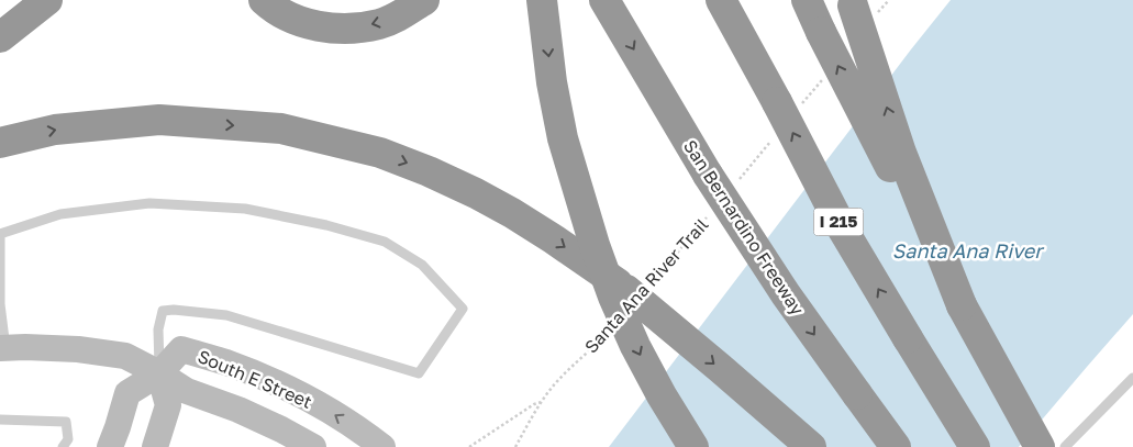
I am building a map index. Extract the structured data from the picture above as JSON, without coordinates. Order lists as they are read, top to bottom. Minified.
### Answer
{"streets":{"highway":["I 215","San Bernardino Freeway"],"main road":["South E Street"],"path":["Santa Ana River Trail"]},"water":["Santa Ana River"]}
